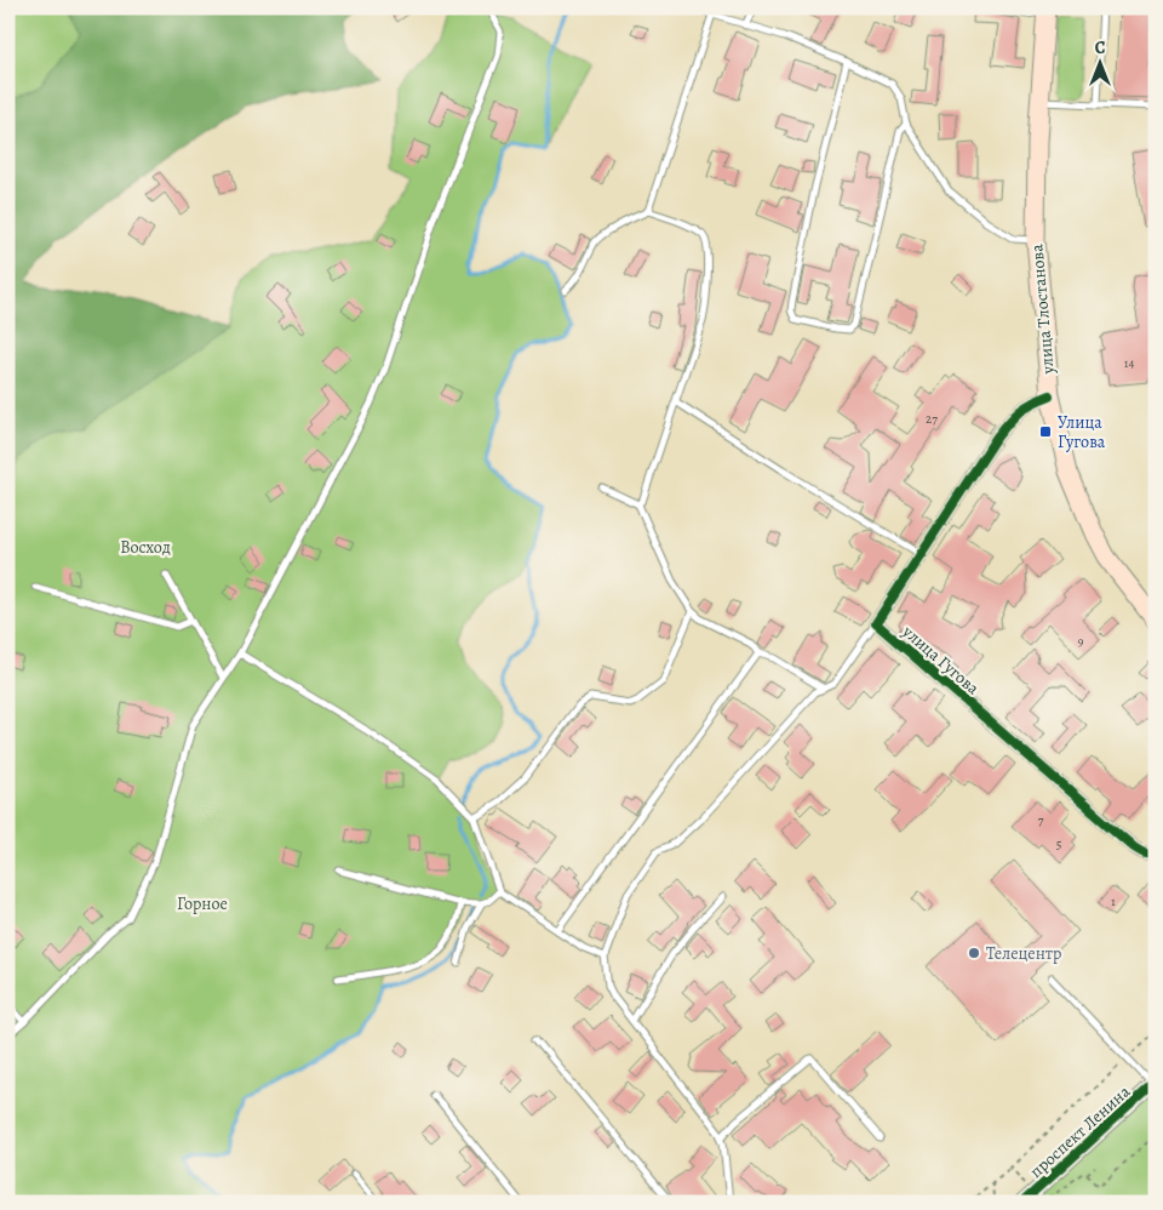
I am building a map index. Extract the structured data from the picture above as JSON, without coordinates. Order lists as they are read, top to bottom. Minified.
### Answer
{"streets":{"main road":["улица Тлостанова"],"street":["улица Гугова","проспект Ленина"]},"parks":["Восход","Горное"],"places":{"transit":["Улица Гугова"],"other":["Телецентр"]},"house_numbers":["14","27","9","7","5","1"],"north":"top"}
